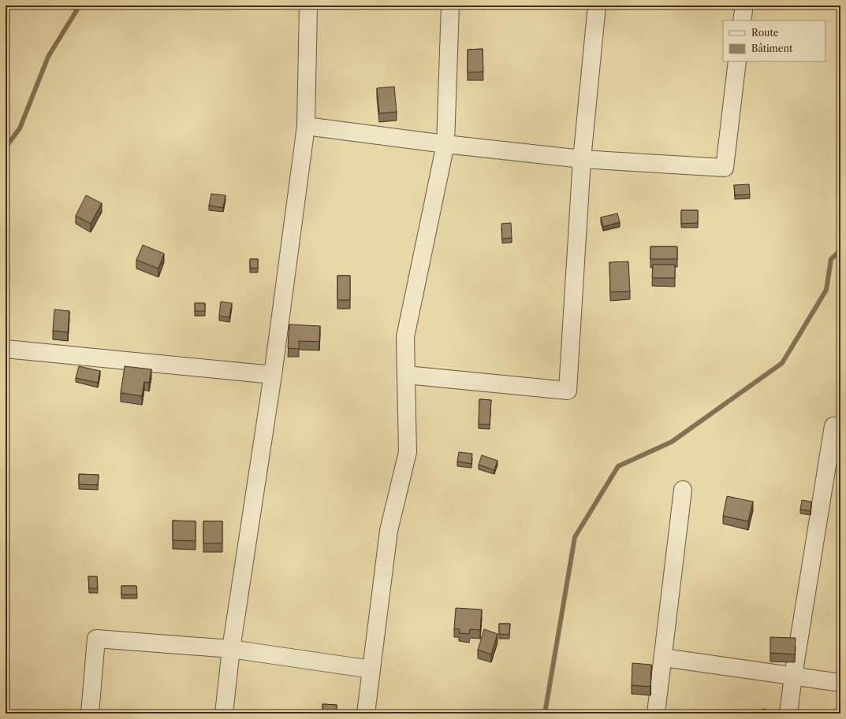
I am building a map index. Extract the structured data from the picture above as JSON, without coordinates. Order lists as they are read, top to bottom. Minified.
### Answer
{"legend":["Route","Bâtiment"]}
